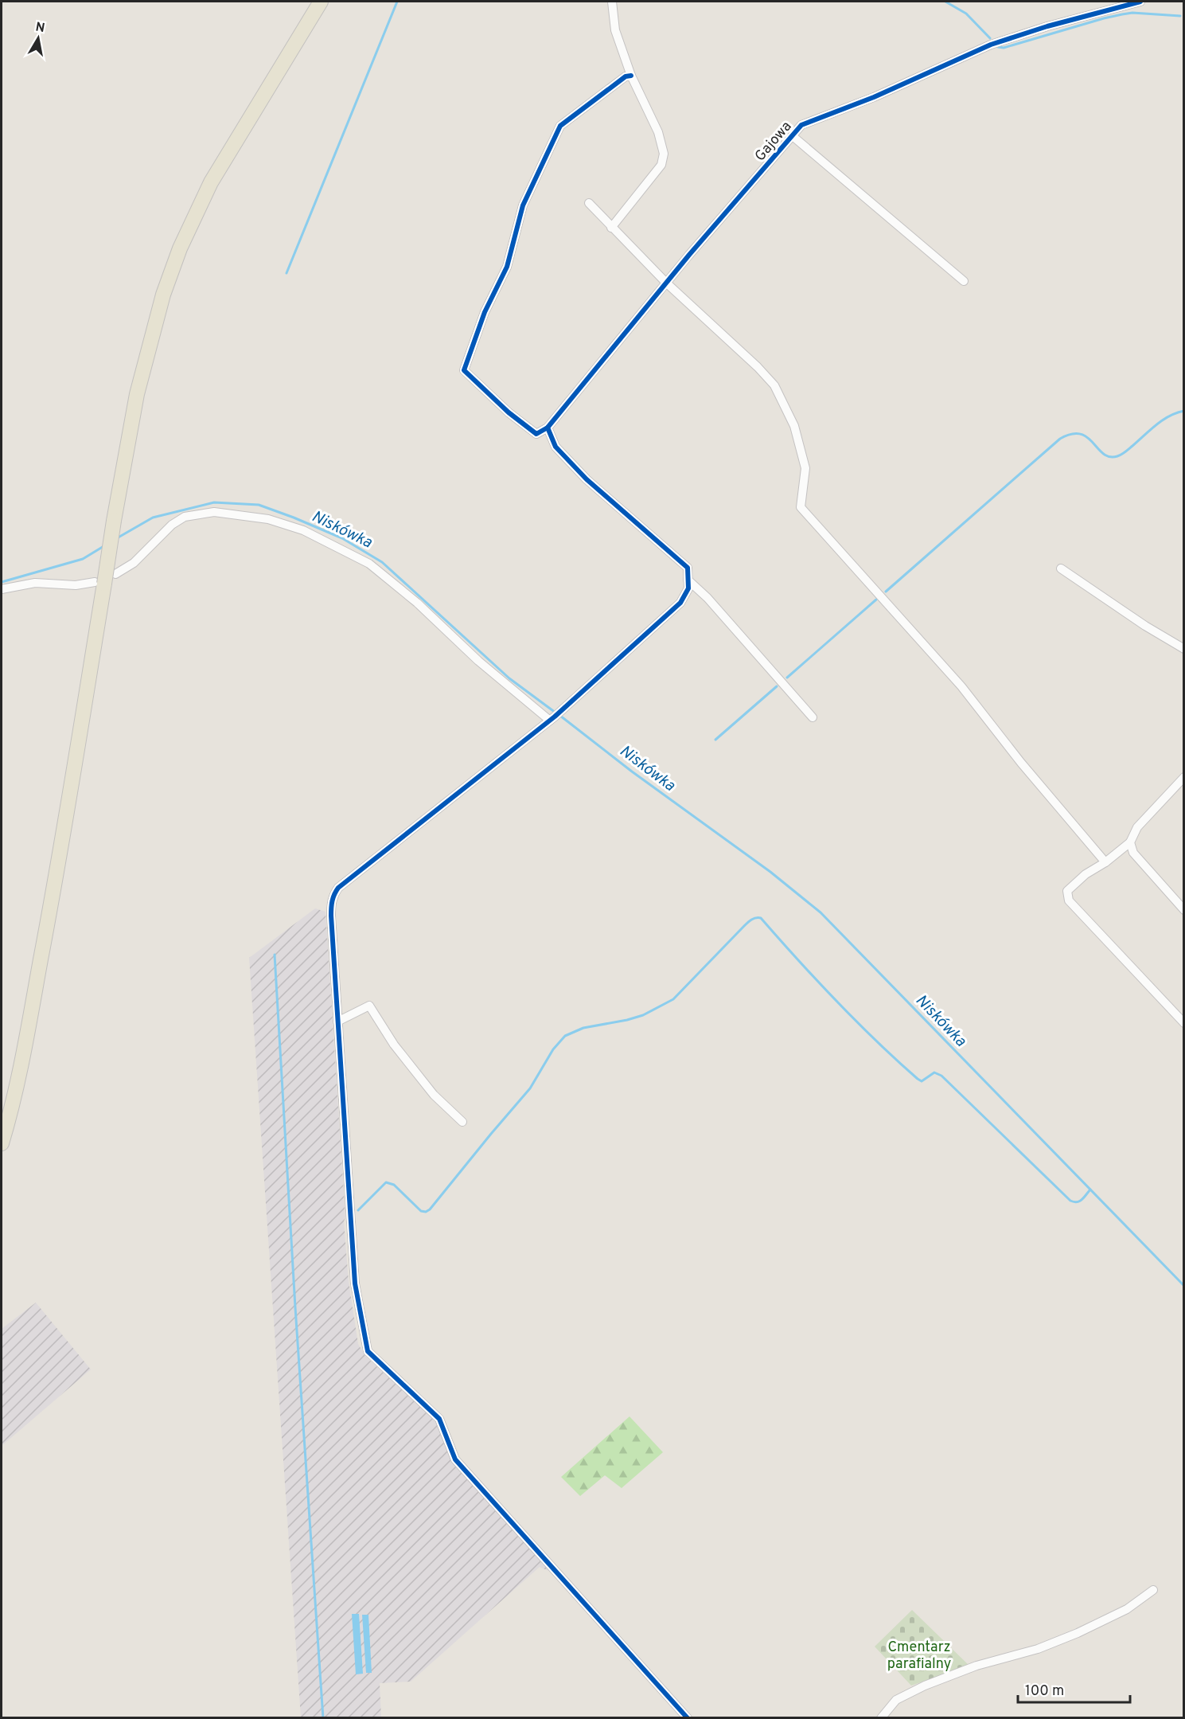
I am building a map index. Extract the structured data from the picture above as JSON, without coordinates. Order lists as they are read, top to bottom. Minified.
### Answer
{"streets":{"street":["Gajowa"]},"water":["Niskówka"],"parks":["Cmentarz parafialny"],"scale_bar":"100 m","north":"top"}
